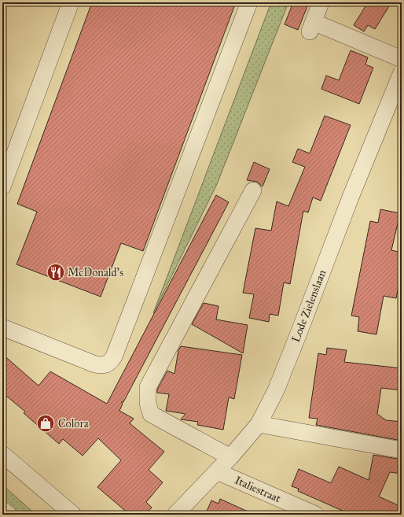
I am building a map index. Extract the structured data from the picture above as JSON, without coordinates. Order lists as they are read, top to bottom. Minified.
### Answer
{"streets":{"street":["Lode Zielenslaan","Italiestraat"]},"crossings":[["Lode Zielenslaan","Italiestraat"]],"places":{"restaurant":["McDonald's"],"shop":["Colora"]}}
